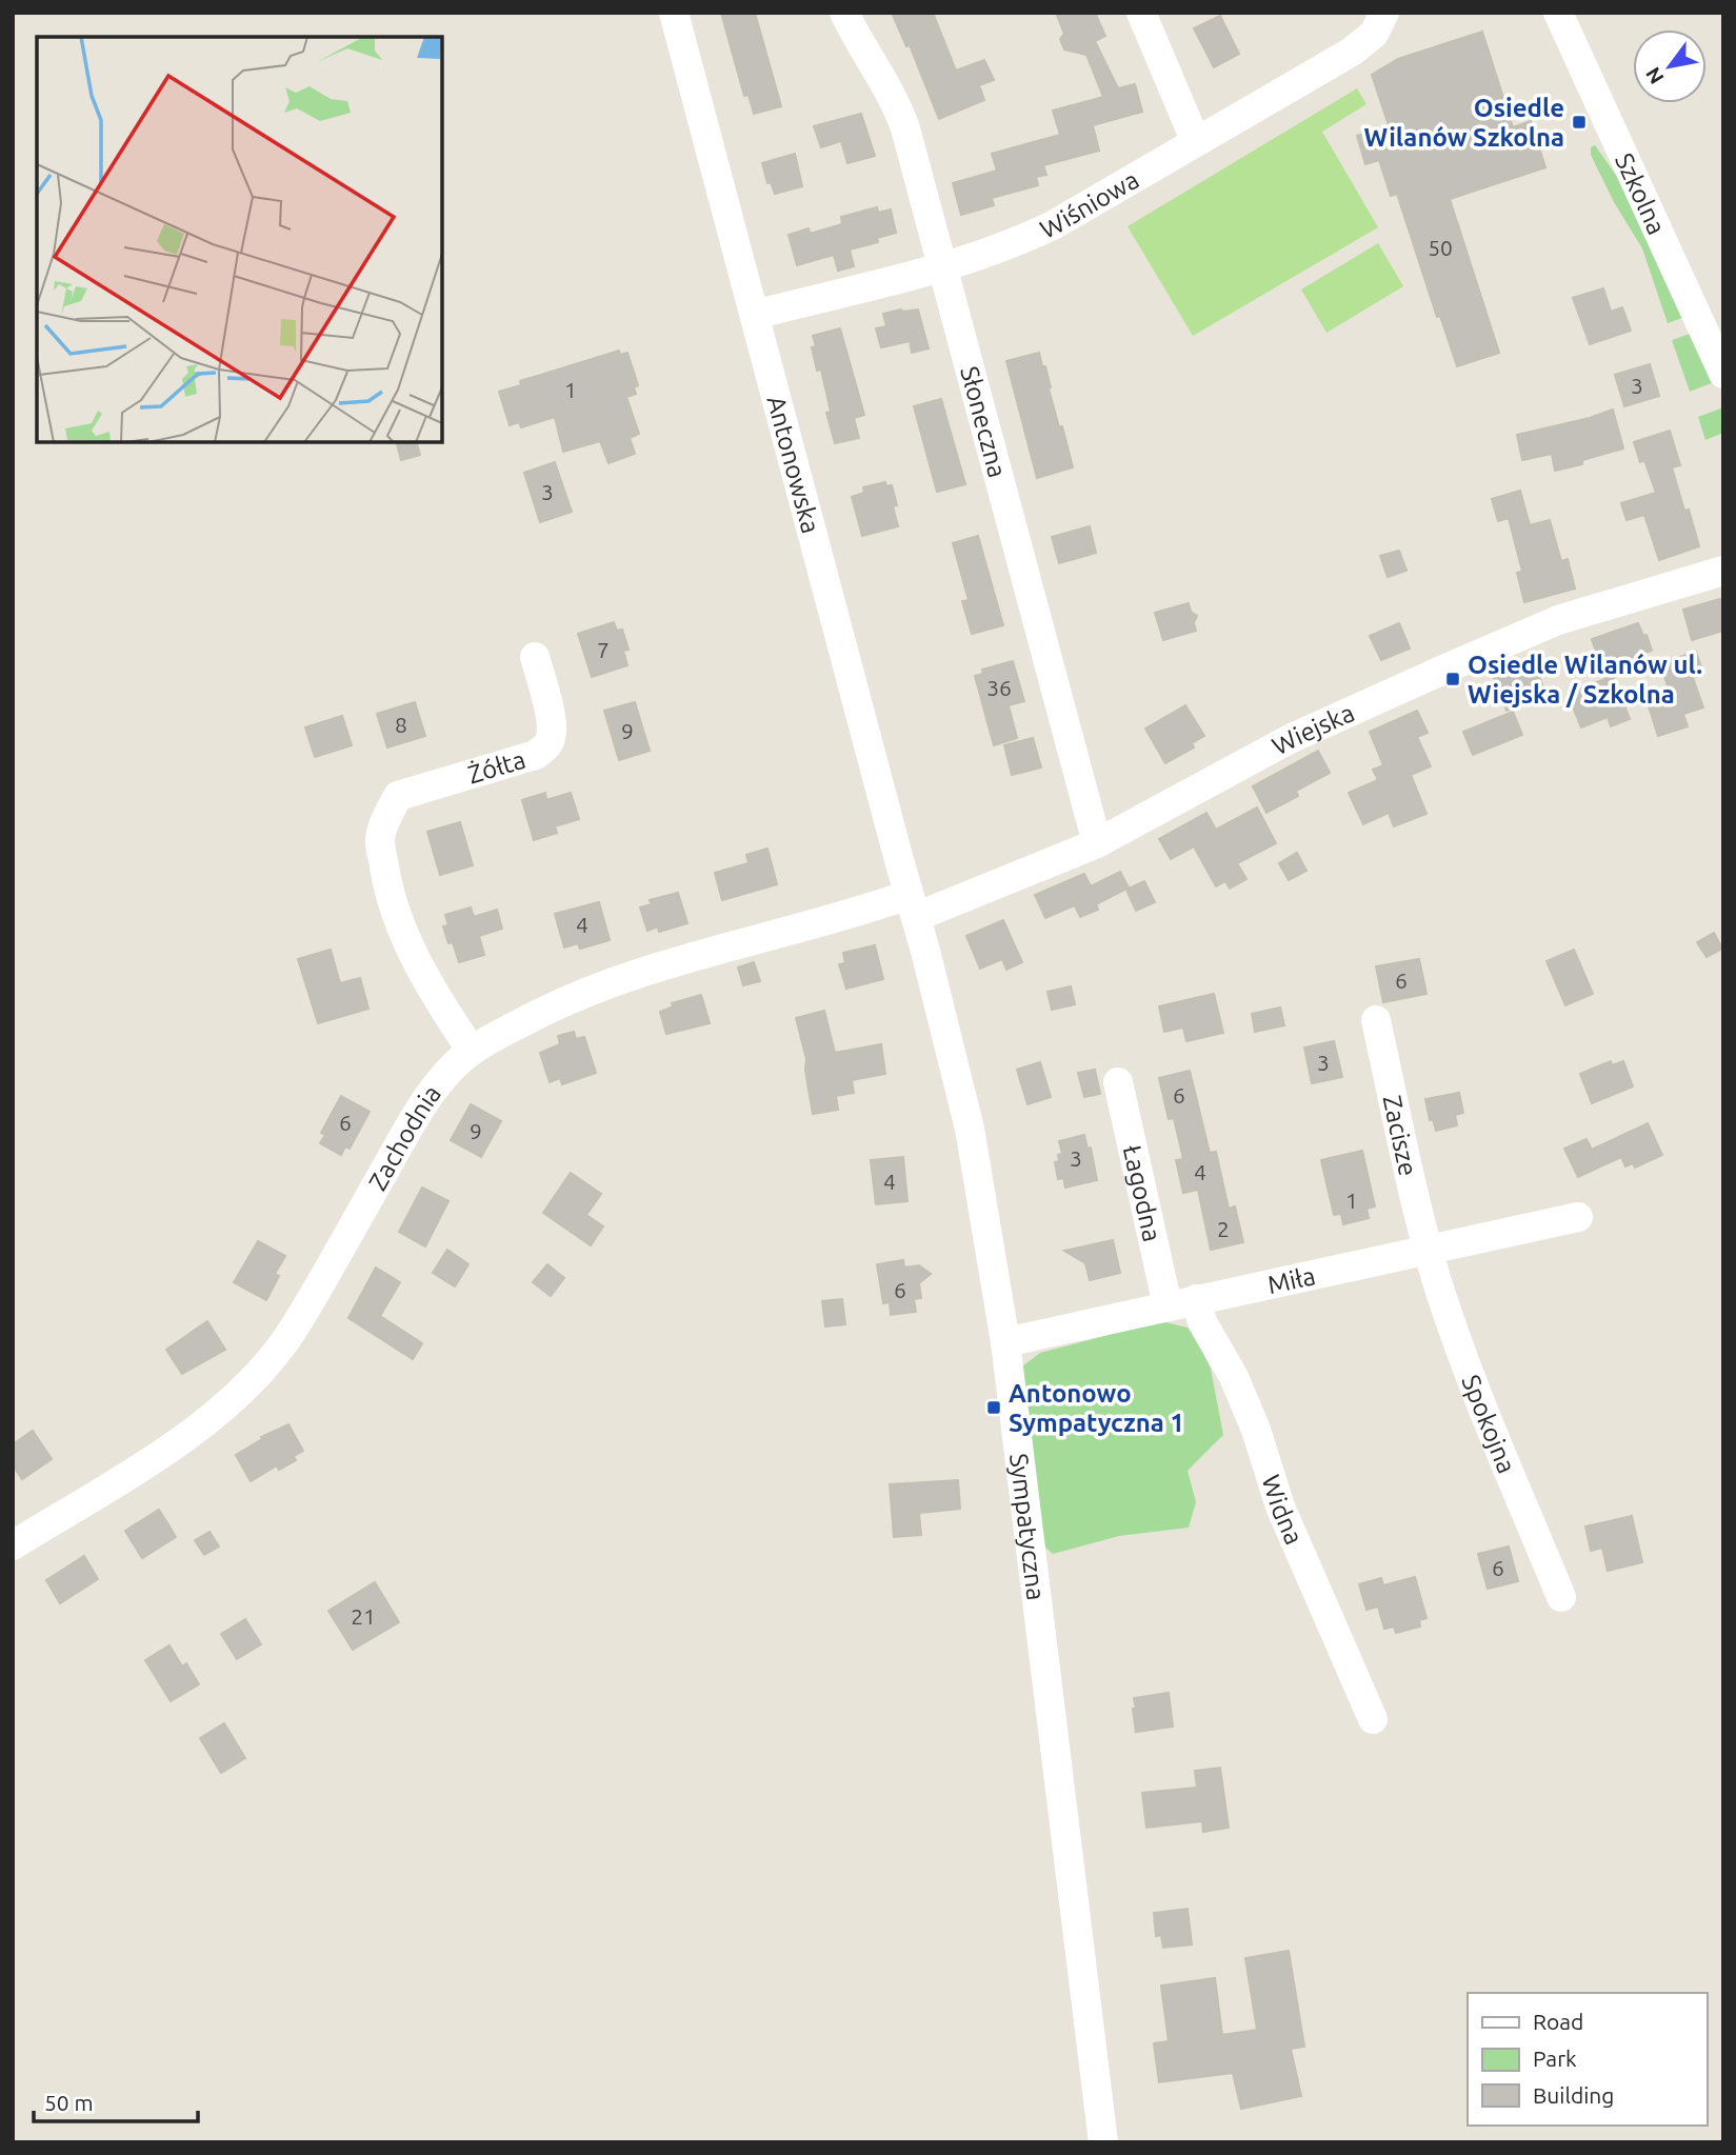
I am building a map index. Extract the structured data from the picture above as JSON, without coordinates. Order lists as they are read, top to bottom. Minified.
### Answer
{"streets":{"street":["Szkolna","Wiśniowa","Słoneczna","Antonowska","Wiejska","Żółta","Zacisze","Zachodnia","Łagodna","Miła","Spokojna","Widna","Sympatyczna"]},"crossings":[["Wiśniowa","Słoneczna"],["Wiśniowa","Antonowska"],["Słoneczna","Wiejska"],["Antonowska","Wiejska"],["Antonowska","Zachodnia"],["Antonowska","Sympatyczna"],["Wiejska","Zachodnia"],["Wiejska","Sympatyczna"],["Żółta","Zachodnia"],["Zacisze","Miła"],["Zacisze","Spokojna"],["Zachodnia","Sympatyczna"],["Łagodna","Miła"],["Łagodna","Widna"],["Miła","Spokojna"],["Miła","Widna"],["Miła","Sympatyczna"]],"places":{"transit":["Osiedle Wilanów Szkolna","Osiedle Wilanów ul. Wiejska / Szkolna","Antonowo Sympatyczna 1"]},"house_numbers":["50","3","1","3","7","36","8","9","4","6","3","6","6","9","3","4","4","1","2","6","6","21"],"legend":["Road","Park","Building"],"scale_bar":"50 m","north":"bottom left"}
